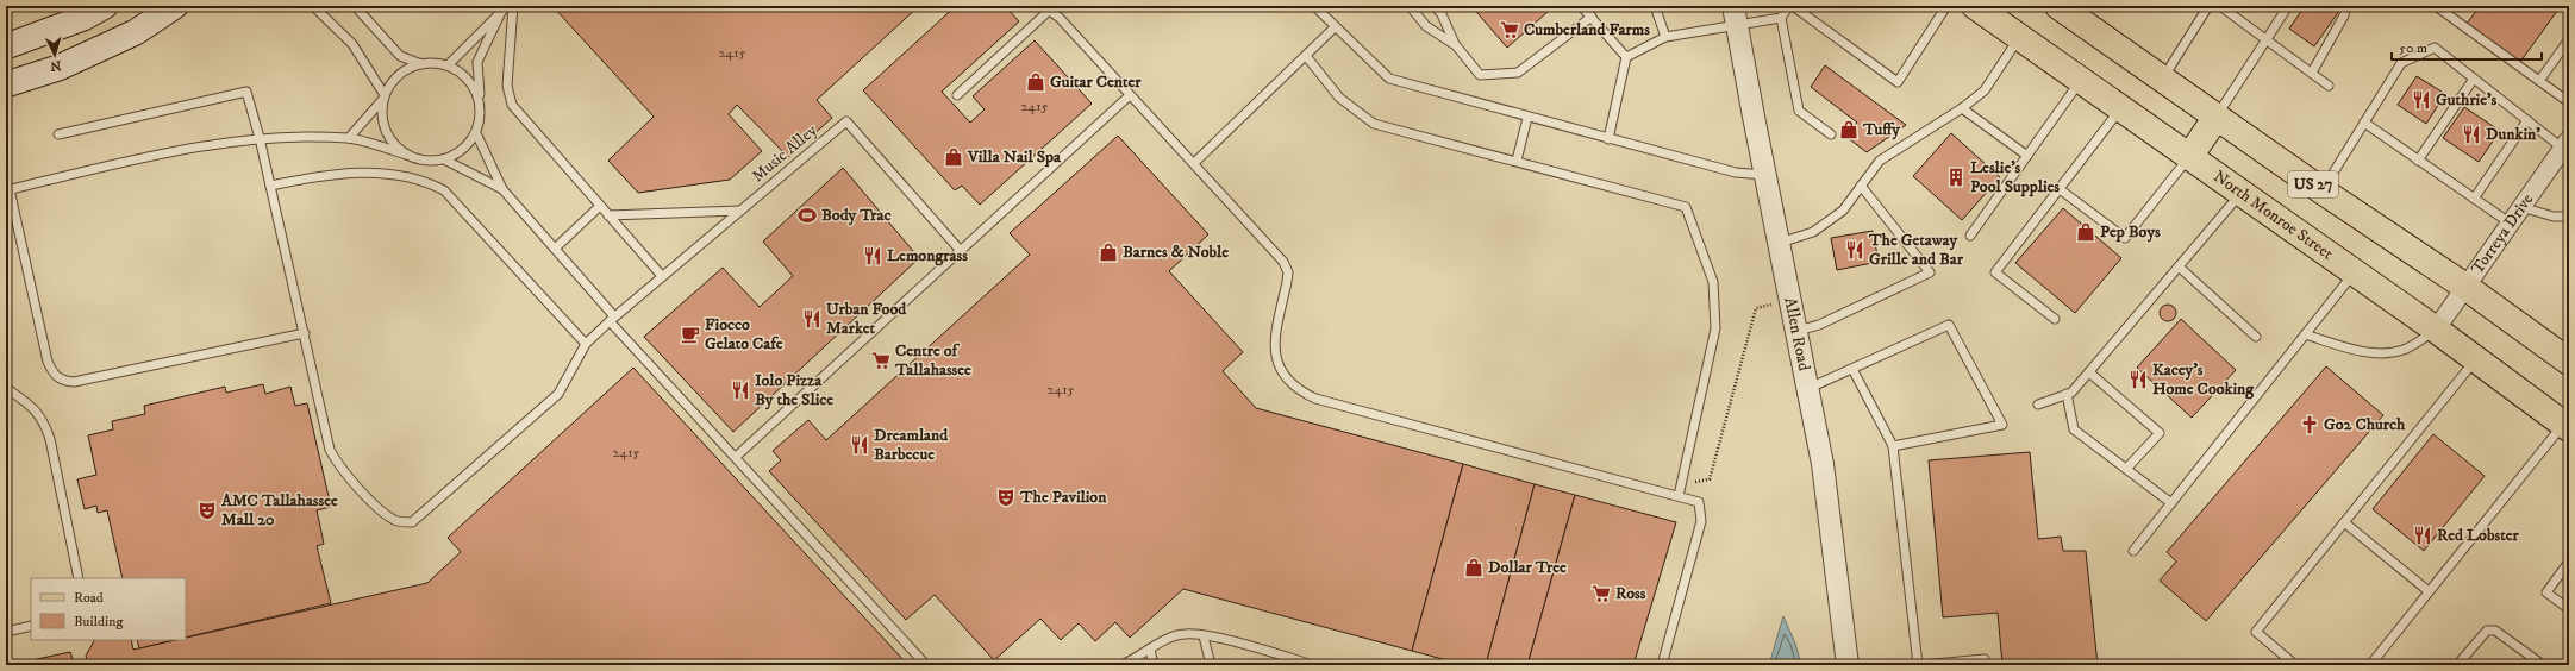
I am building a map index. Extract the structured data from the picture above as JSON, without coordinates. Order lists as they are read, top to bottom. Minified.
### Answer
{"streets":{"main road":["US 27","North Monroe Street"],"street":["Torreya Drive","Allen Road"],"lane":["Music Alley"]},"crossings":[["US 27","Torreya Drive"],["North Monroe Street","Torreya Drive"]],"places":{"supermarket":["Cumberland Farms","Centre of Tallahassee","Ross"],"shop":["Guitar Center","Tuffy","Villa Nail Spa","Pep Boys","Barnes & Noble","Dollar Tree"],"restaurant":["Guthrie's","Dunkin'","The Getaway Grille and Bar","Lemongrass","Urban Food Market","Kacey's Home Cooking","Iolo Pizza By the Slice","Dreamland Barbecue","Red Lobster"],"building":["Leslie's Pool Supplies"],"sports":["Body Trac"],"cafe":["Fiocco Gelato Cafe"],"church":["Go2 Church"],"theatre":["The Pavilion","AMC Tallahassee Mall 20"]},"house_numbers":["2415","2415","2415","2415"],"legend":["Road","Building"],"scale_bar":"50 m","north":"bottom"}
